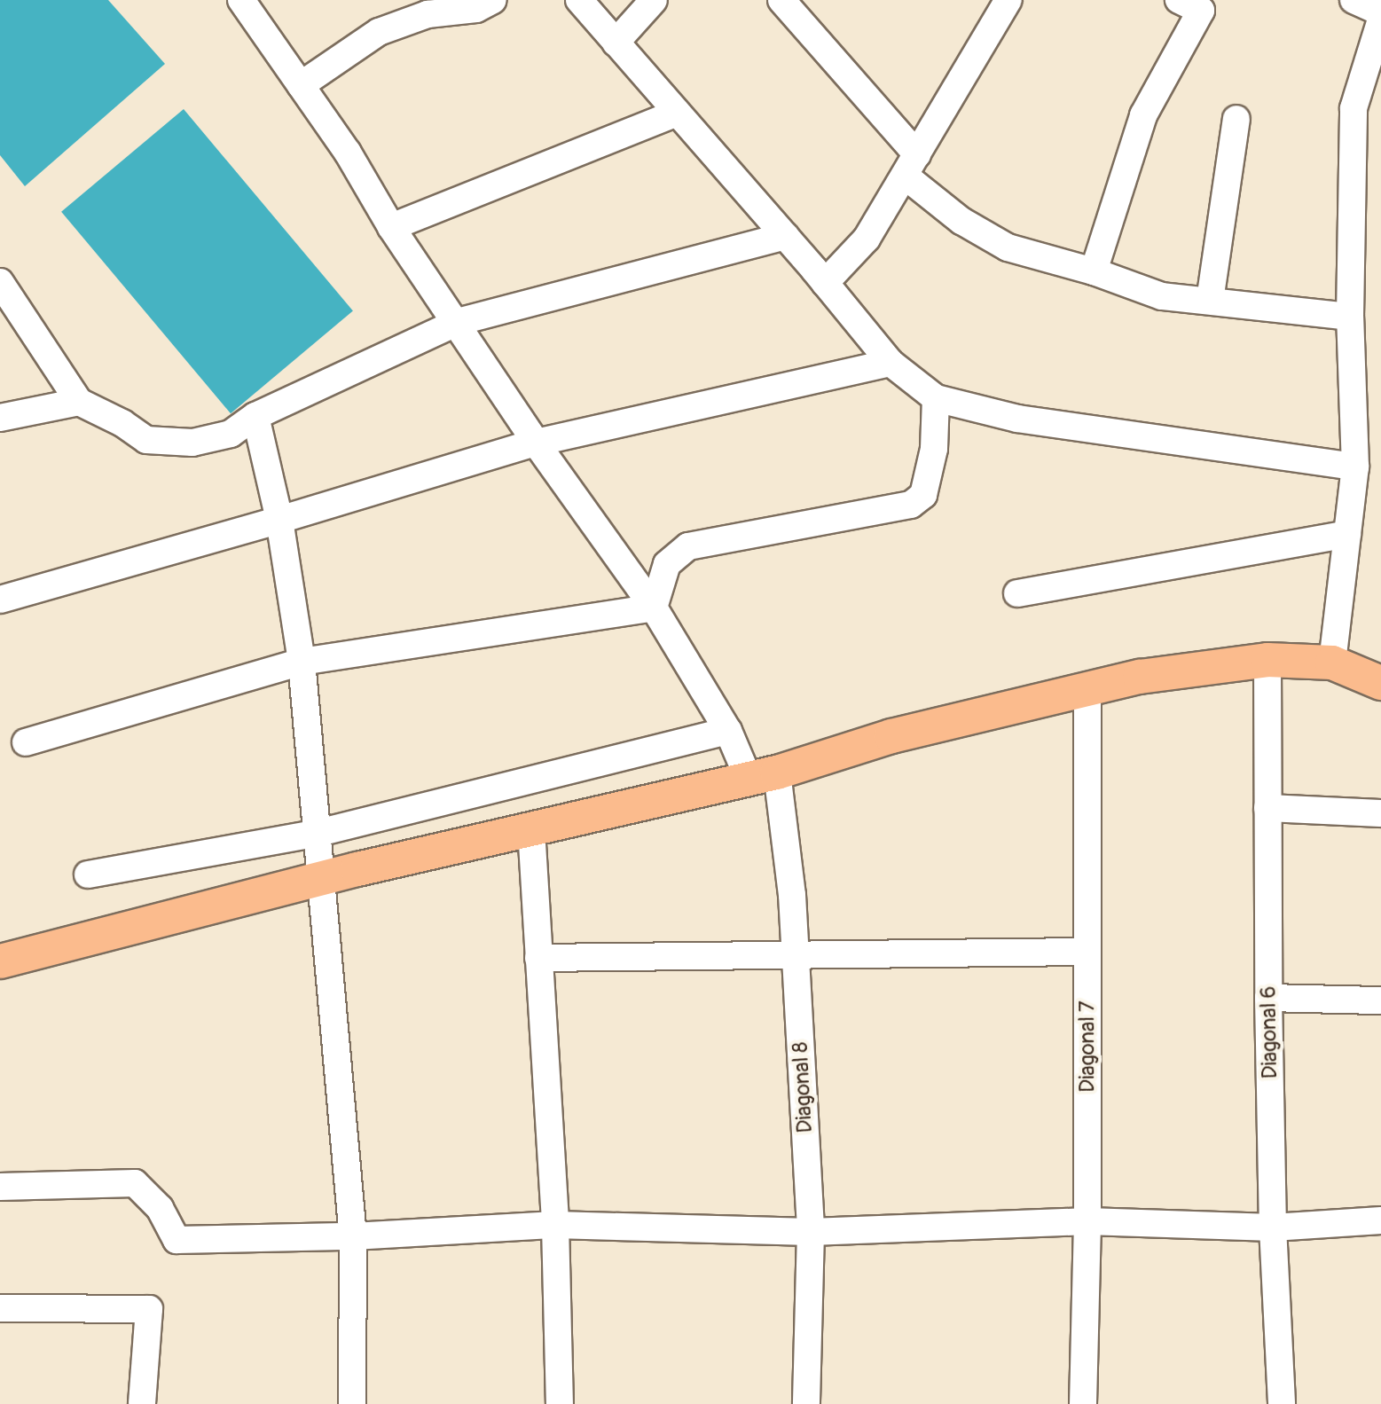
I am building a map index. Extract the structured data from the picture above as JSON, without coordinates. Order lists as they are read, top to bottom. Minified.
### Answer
{"streets":{"street":["Diagonal 6","Diagonal 7","Diagonal 8"]}}
